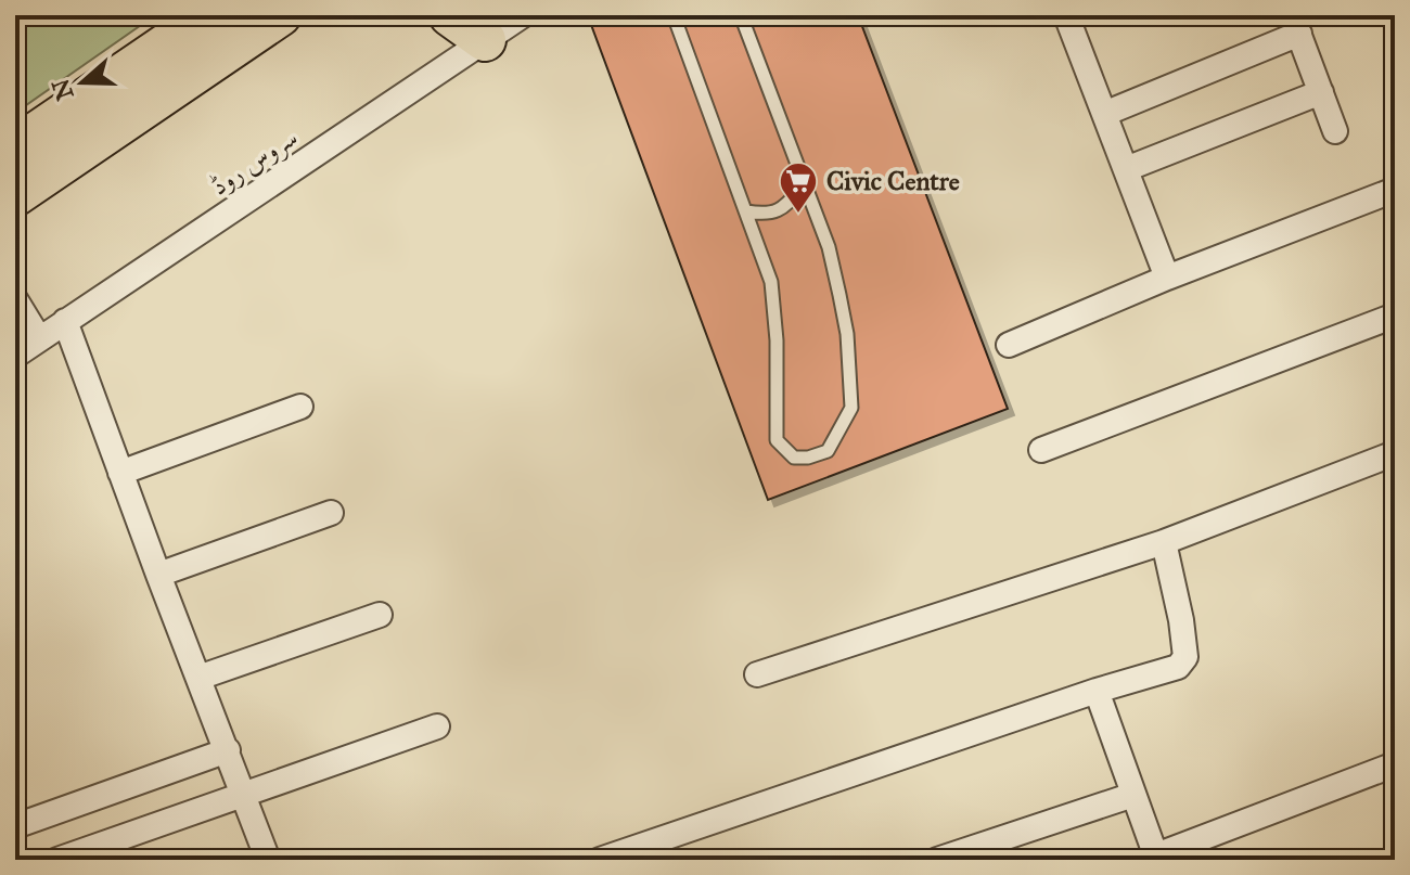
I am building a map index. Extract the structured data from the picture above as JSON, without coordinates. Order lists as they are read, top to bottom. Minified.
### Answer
{"streets":{"street":["سروس روڈ"]},"places":{"supermarket":["Civic Centre"]},"north":"left"}
